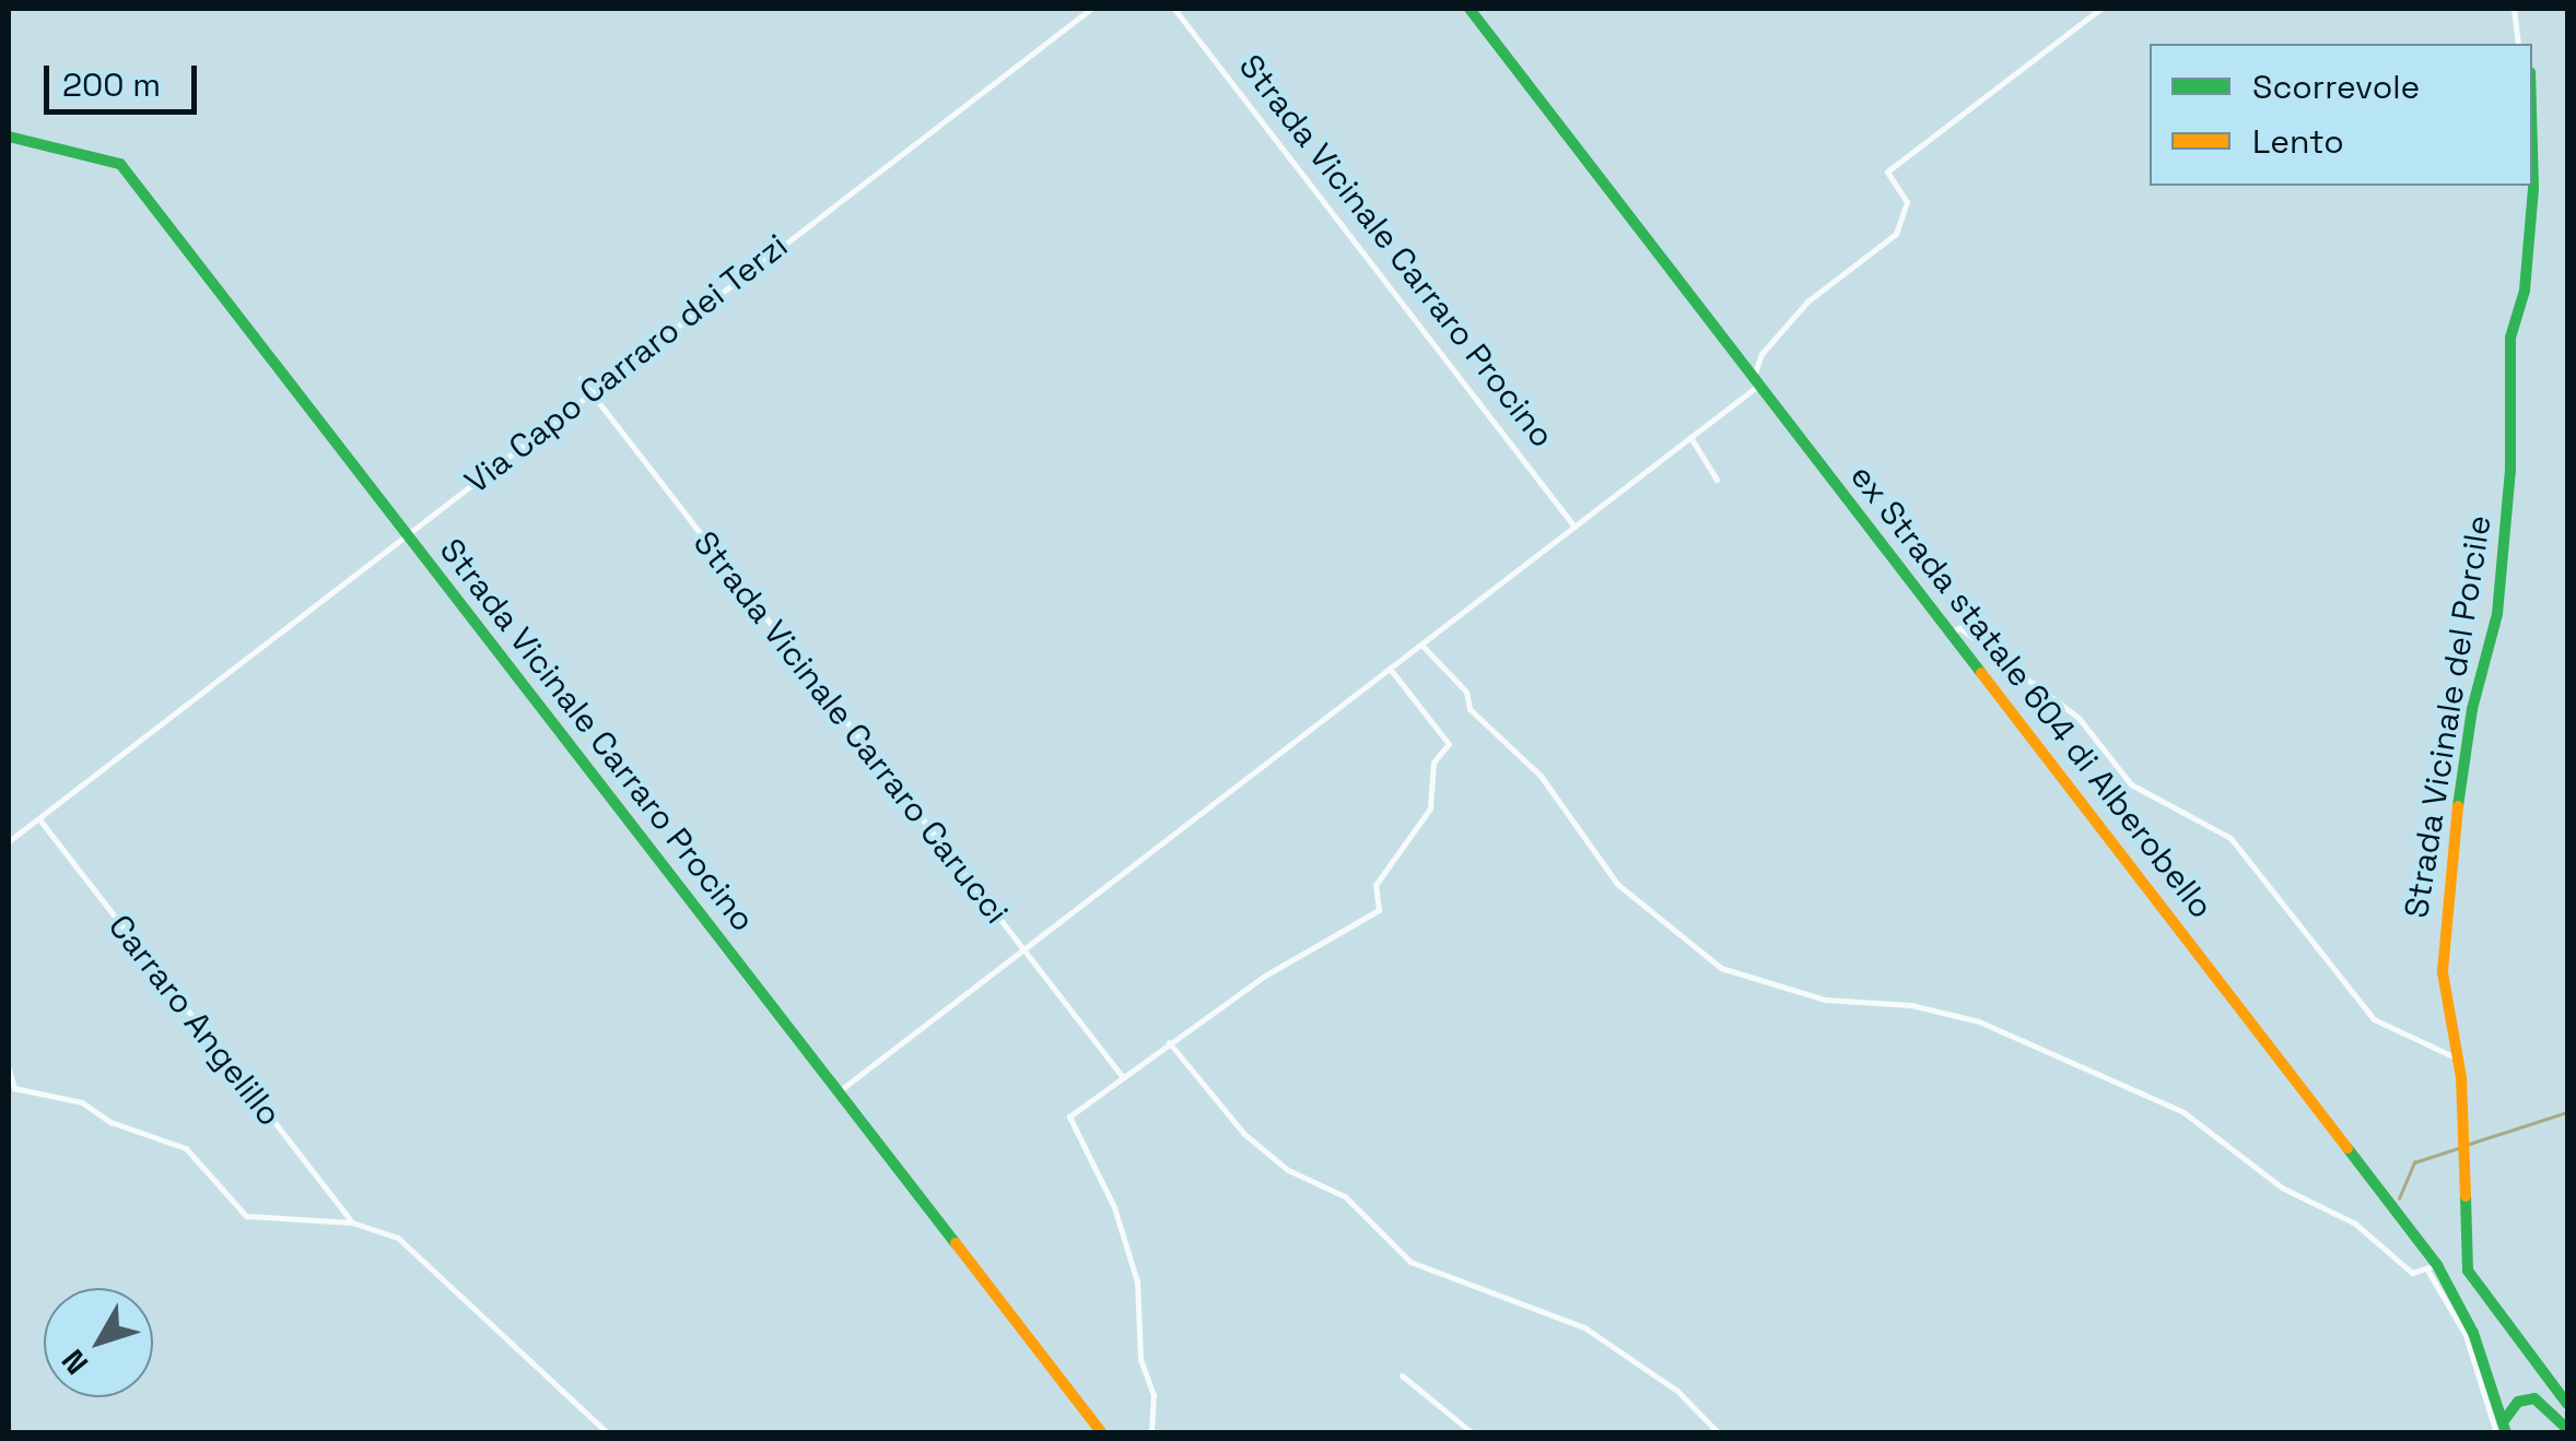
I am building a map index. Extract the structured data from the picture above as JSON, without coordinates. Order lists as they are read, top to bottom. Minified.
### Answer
{"streets":{"street":["Strada Vicinale Carraro Procino","Via Capo Carraro dei Terzi","ex Strada statale 604 di Alberobello","Strada Vicinale del Porcile","Strada Vicinale Carraro Carucci","Carraro Angelillo"]},"crossings":[["Strada Vicinale Carraro Procino","Via Capo Carraro dei Terzi"],["Via Capo Carraro dei Terzi","Strada Vicinale Carraro Carucci"],["Via Capo Carraro dei Terzi","Carraro Angelillo"]],"legend":["Scorrevole","Lento"],"scale_bar":"200 m","north":"bottom left"}
